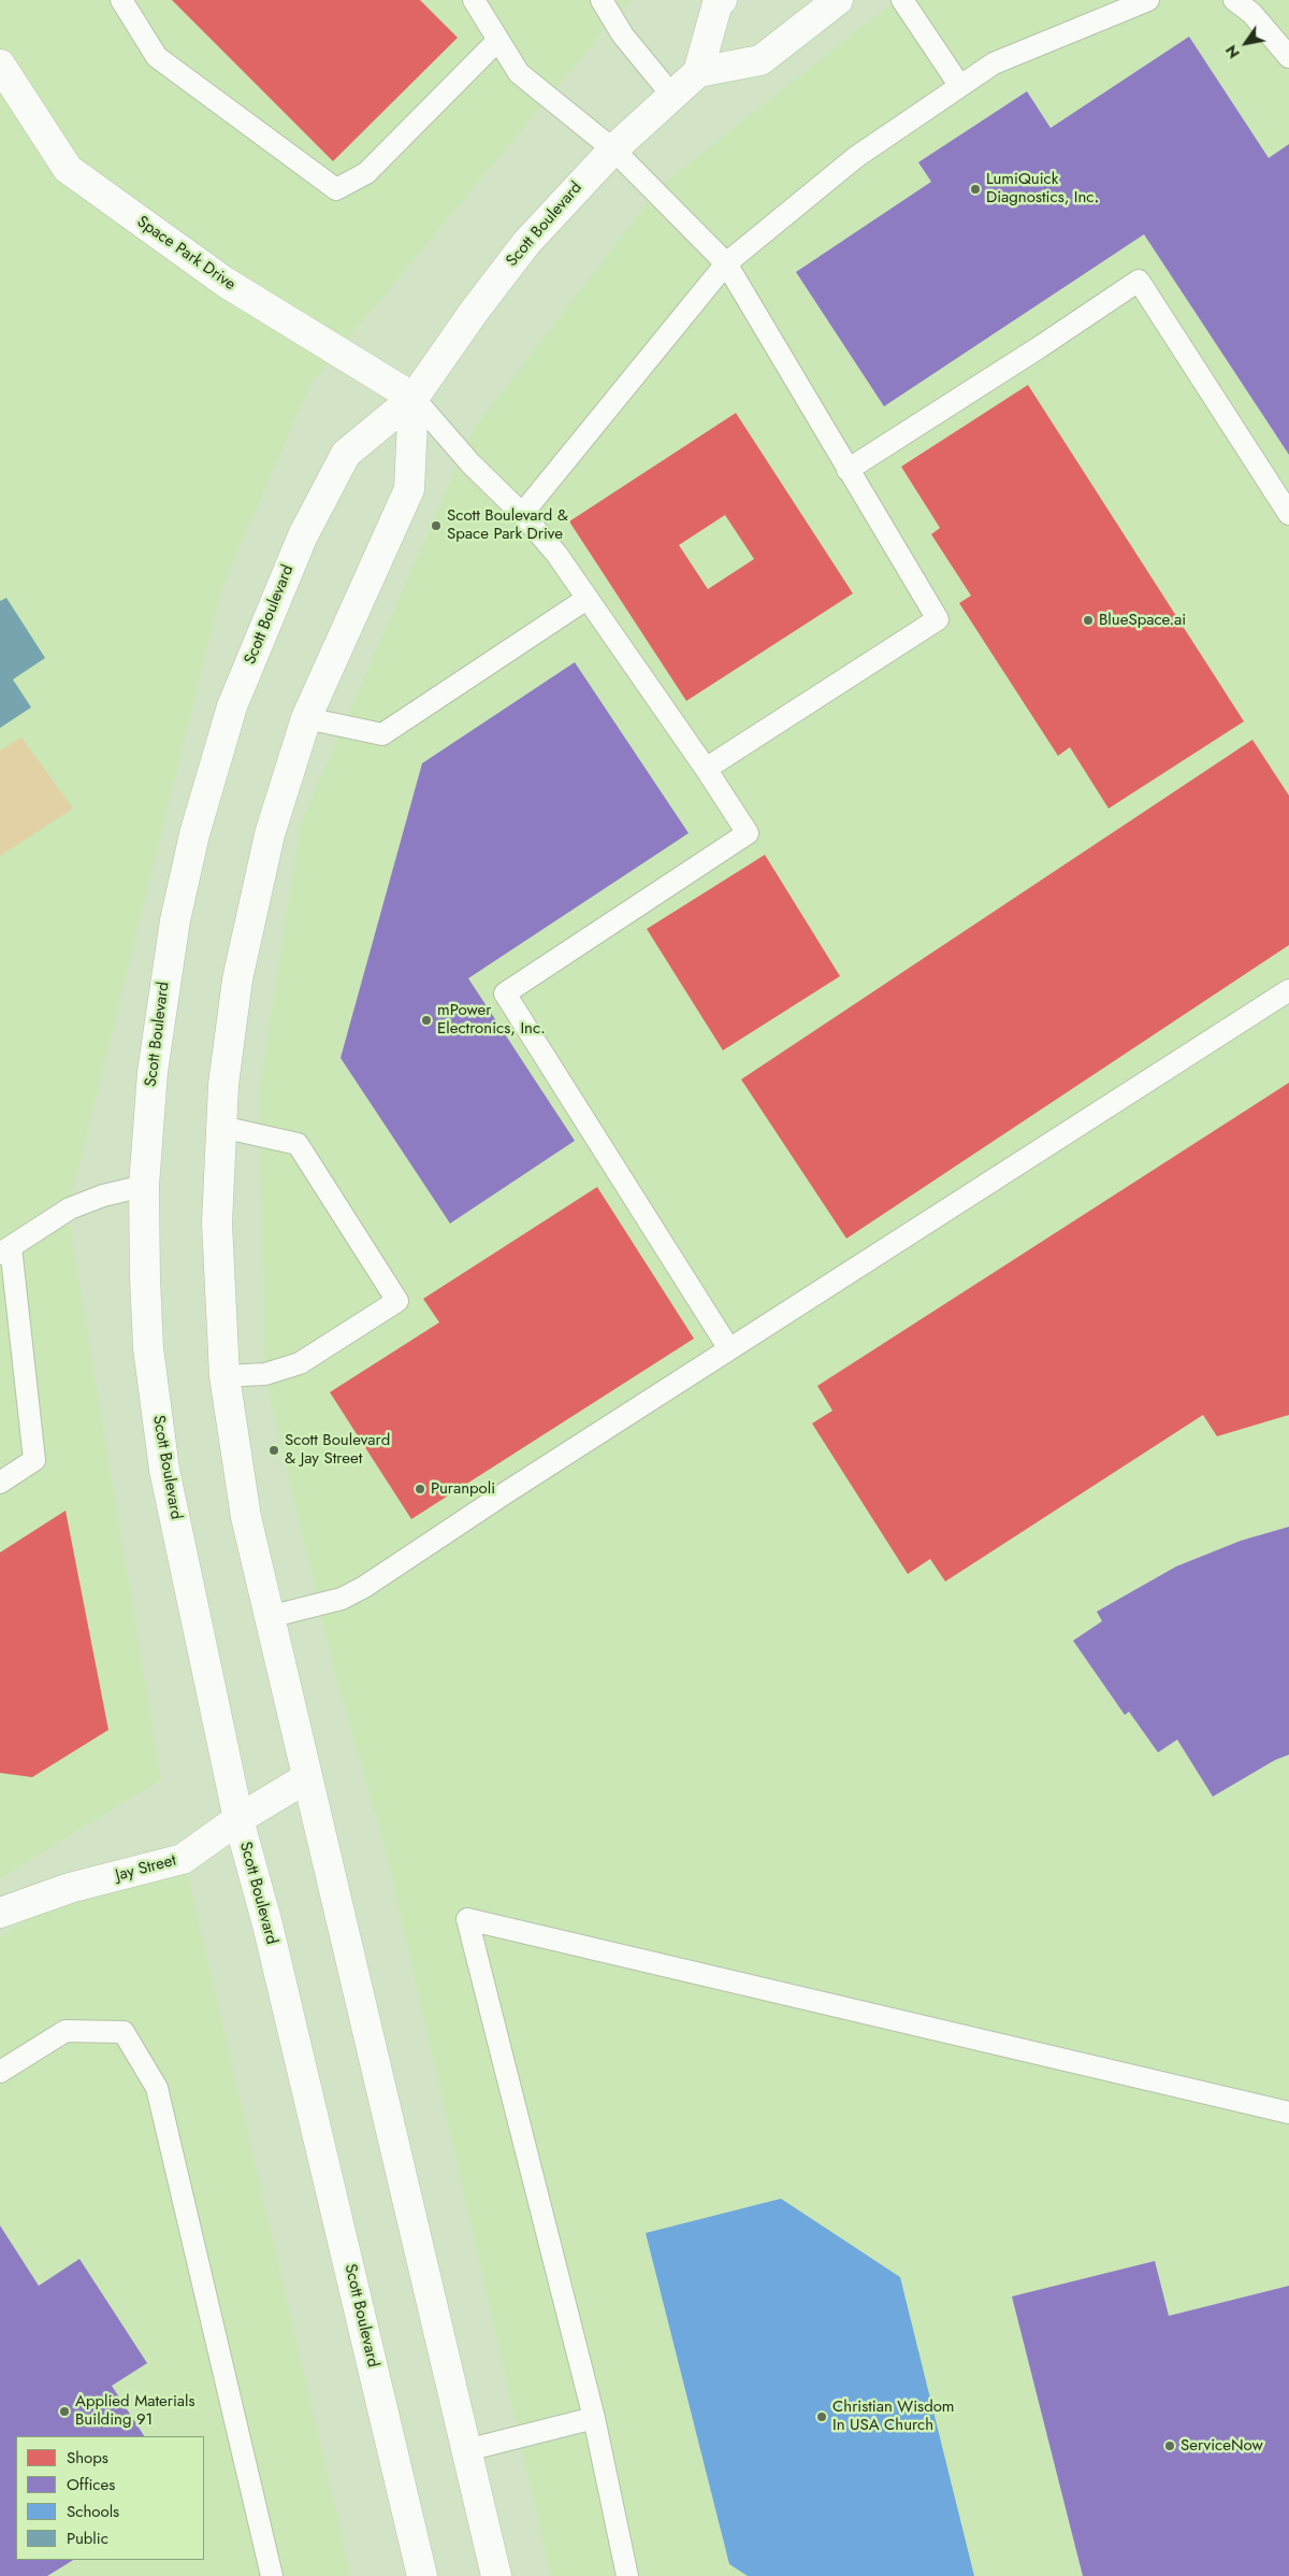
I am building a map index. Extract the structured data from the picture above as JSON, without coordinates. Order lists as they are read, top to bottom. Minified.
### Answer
{"streets":{"main road":["Scott Boulevard","Space Park Drive","Jay Street"]},"crossings":[["Scott Boulevard","Space Park Drive"],["Scott Boulevard","Jay Street"]],"places":["LumiQuick Diagnostics, Inc.","Scott Boulevard & Space Park Drive","BlueSpace.ai","mPower Electronics, Inc.","Scott Boulevard & Jay Street","Puranpoli","Applied Materials Building 91","Christian Wisdom In USA Church","ServiceNow"],"legend":["Shops","Offices","Schools","Public"],"north":"bottom left"}
